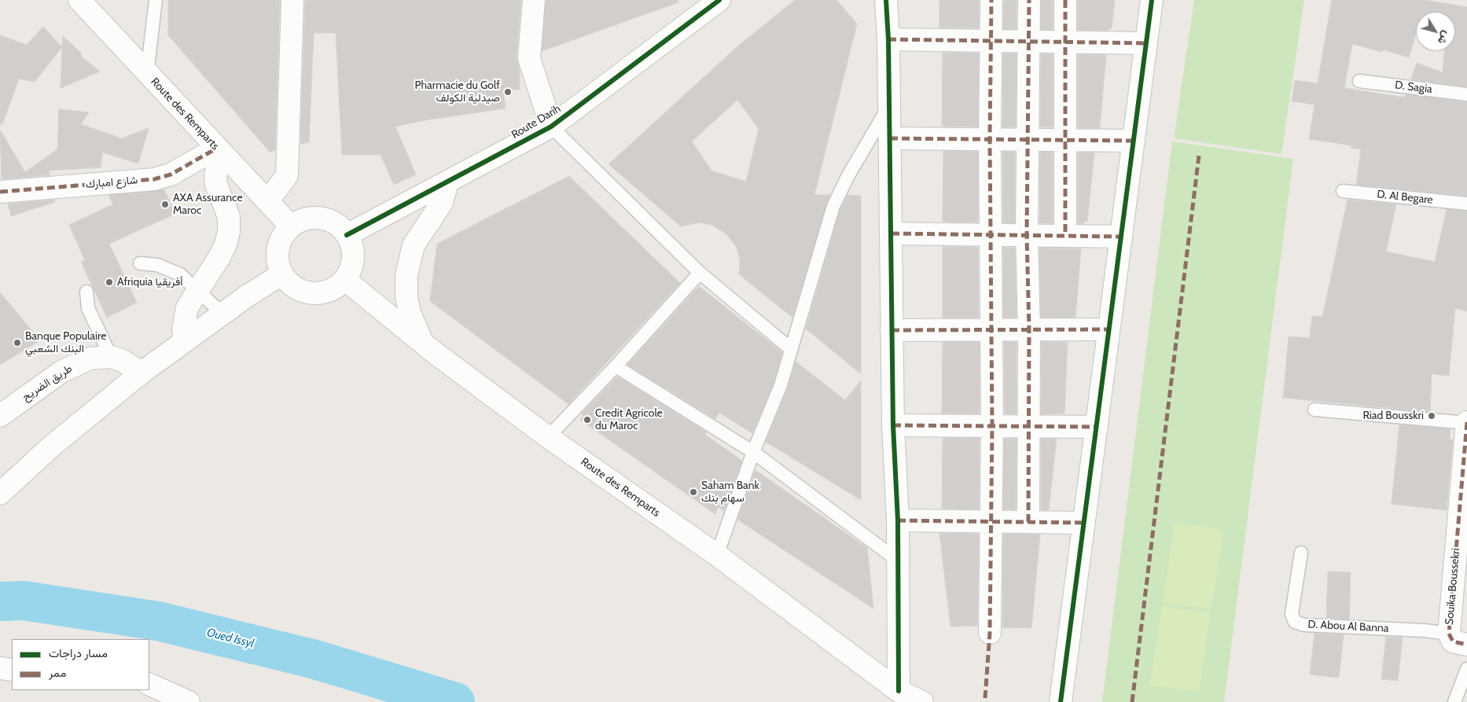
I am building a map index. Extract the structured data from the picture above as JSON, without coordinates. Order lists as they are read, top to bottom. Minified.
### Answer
{"streets":{"street":["Route des Remparts","Route Darih","شارع امبارك","طريق الضريح","Souika Boussekri"],"lane":["D. Sagia","D. Al Begare","D. Abou Al Banna"]},"crossings":[["Route des Remparts","Route Darih"],["Route des Remparts","شارع امبارك"],["Souika Boussekri","D. Abou Al Banna"]],"water":["Oued Issyl"],"places":["Pharmacie du Golf صيدلية الكولف","AXA Assurance Maroc","Afriquia أفريقيا","Banque Populaire البنك الشعبي","Riad Bousskri","Credit Agricole du Maroc","Saham Bank سهام بنك"],"legend":["مسار دراجات","ممر"],"north":"bottom right"}
